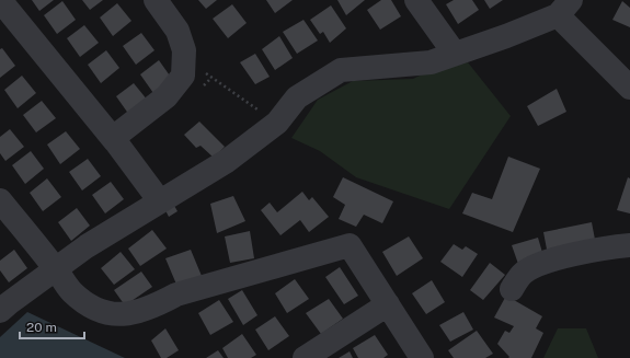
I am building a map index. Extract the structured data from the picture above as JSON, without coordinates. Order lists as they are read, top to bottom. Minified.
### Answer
{"scale_bar":"20 m"}
